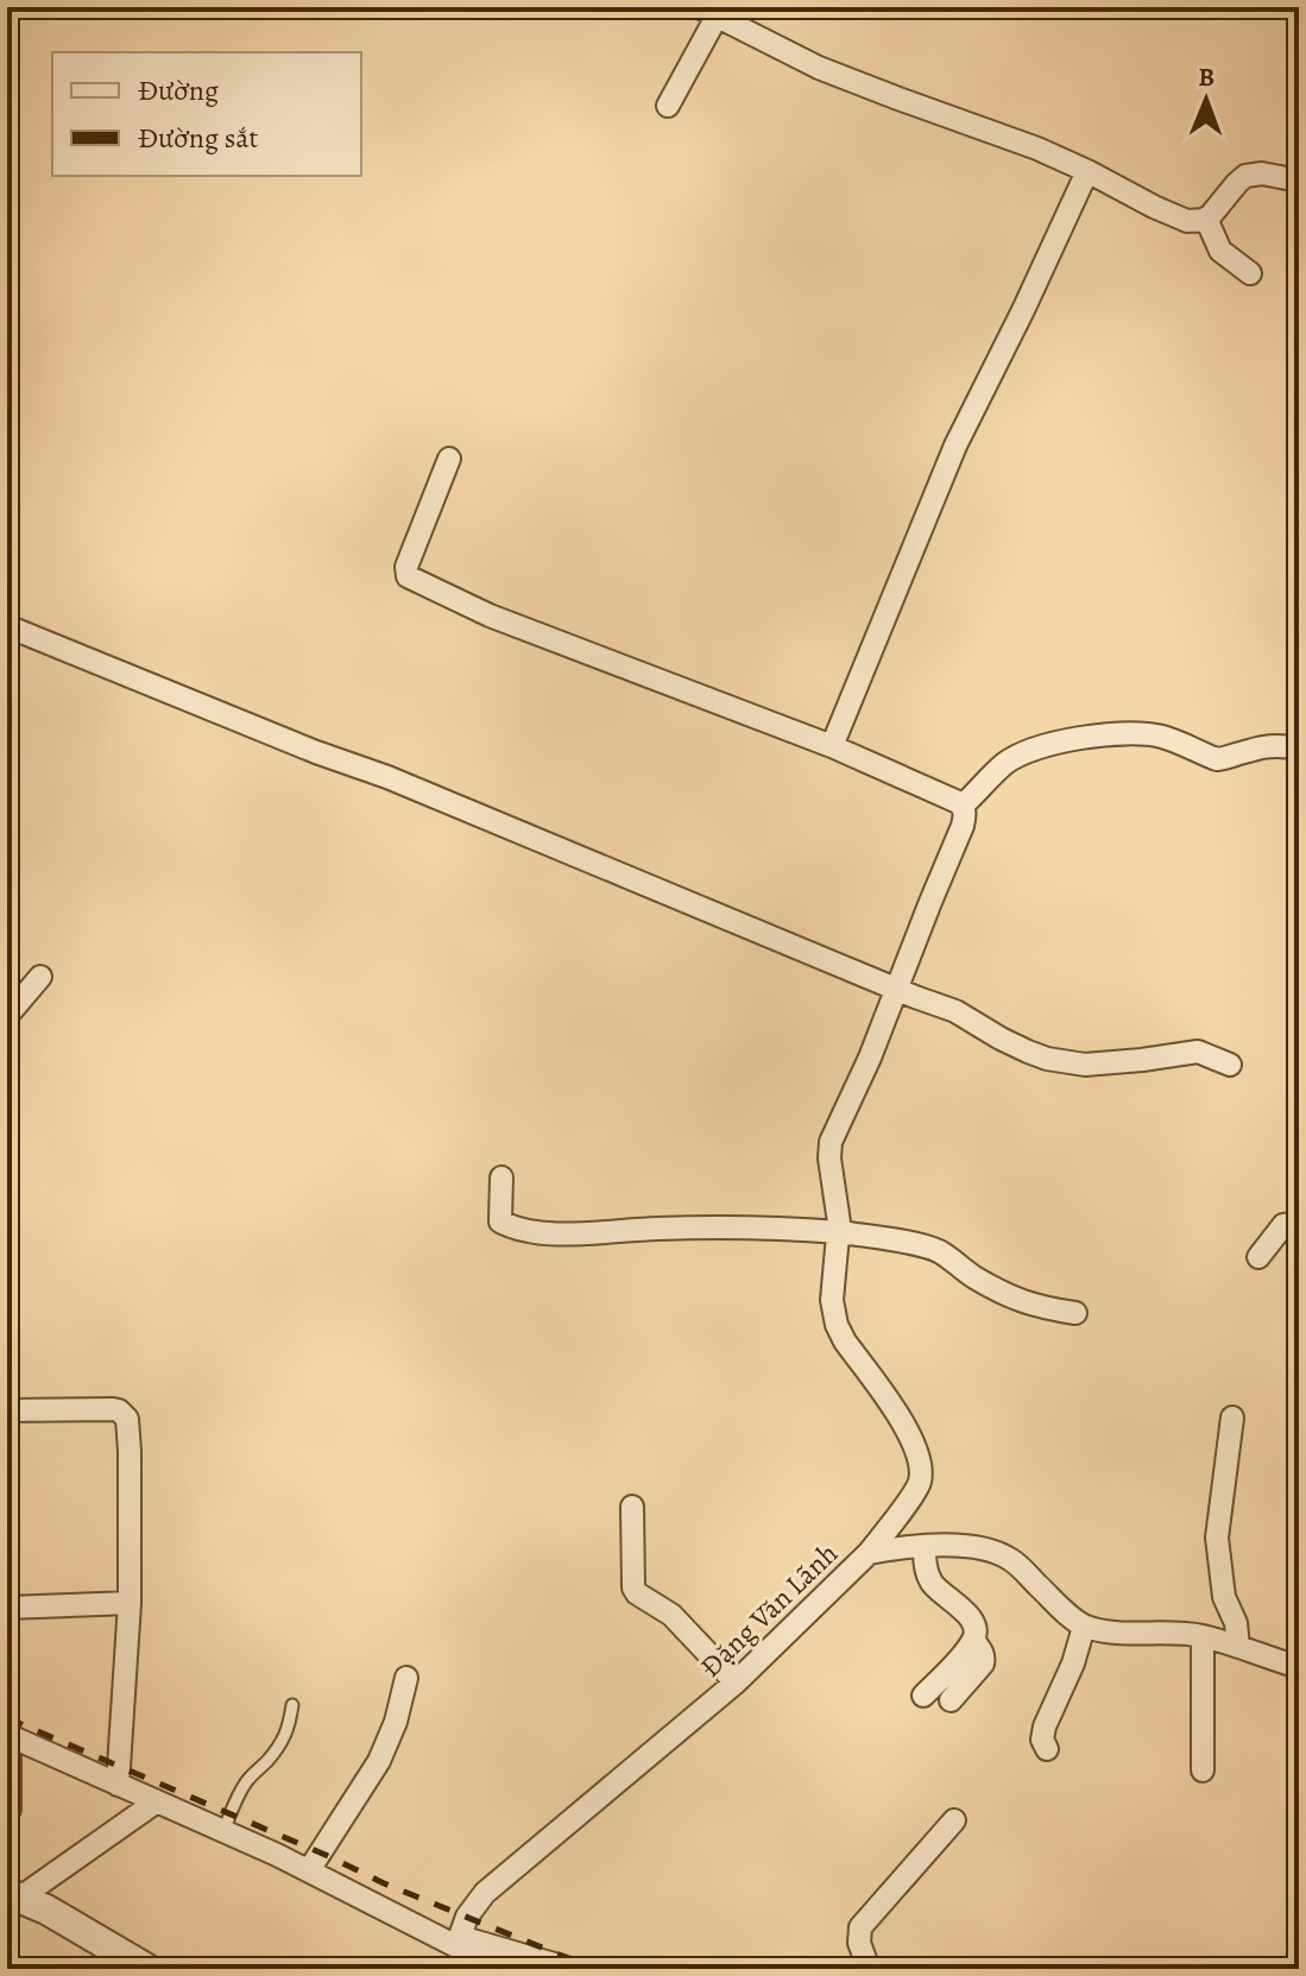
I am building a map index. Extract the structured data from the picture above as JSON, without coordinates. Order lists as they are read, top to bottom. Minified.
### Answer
{"streets":{"street":["Đặng Văn Lãnh"]},"legend":["Đường","Đường sắt"],"north":"top"}
